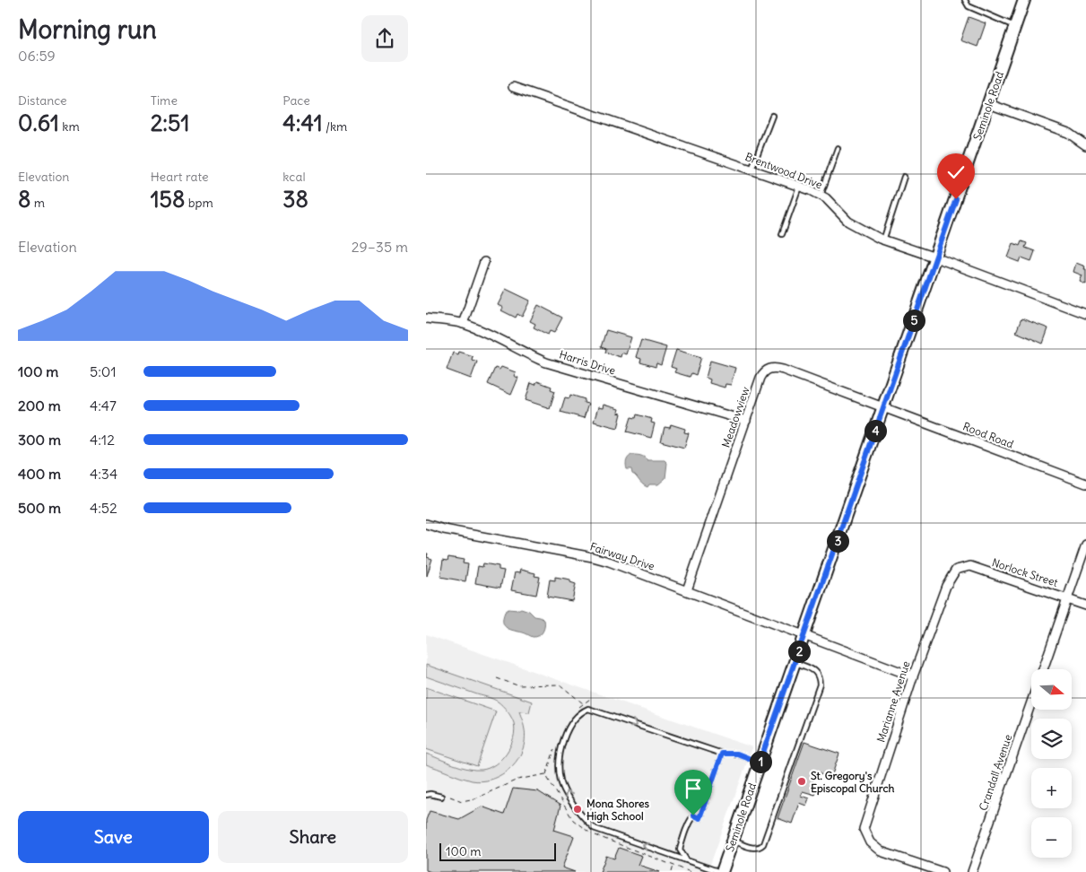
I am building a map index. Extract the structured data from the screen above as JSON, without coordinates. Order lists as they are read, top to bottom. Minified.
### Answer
{"streets":{"street":["Seminole Road","Brentwood Drive","Harris Drive","Meadowview","Rood Road","Fairway Drive","Norlock Street","Marianne Avenue","Crandall Avenue"]},"crossings":[["Seminole Road","Brentwood Drive"],["Seminole Road","Meadowview"],["Seminole Road","Rood Road"],["Seminole Road","Fairway Drive"],["Harris Drive","Meadowview"],["Meadowview","Rood Road"],["Meadowview","Fairway Drive"],["Fairway Drive","Marianne Avenue"],["Norlock Street","Marianne Avenue"],["Norlock Street","Crandall Avenue"]],"places":["St. Gregory's Episcopal Church","Mona Shores High School"],"scale_bar":"100 m","north":"right","page":{"heading":["Morning run","06:59"],"stats":[["Distance","0.61 km"],["Time","2:51"],["Pace","4:41 /km"],["Elevation","8 m"],["Heart rate","158 bpm"],["kcal","38"]],"chart":["Elevation","29–35 m"],"pins":["5","4","3","2","1"],"list":[{"name":"100 m","note":"5:01"},{"name":"200 m","note":"4:47"},{"name":"300 m","note":"4:12"},{"name":"400 m","note":"4:34"},{"name":"500 m","note":"4:52"}],"map_buttons":["+","−"],"buttons":["Save","Share"],"scale":"100 m"}}
